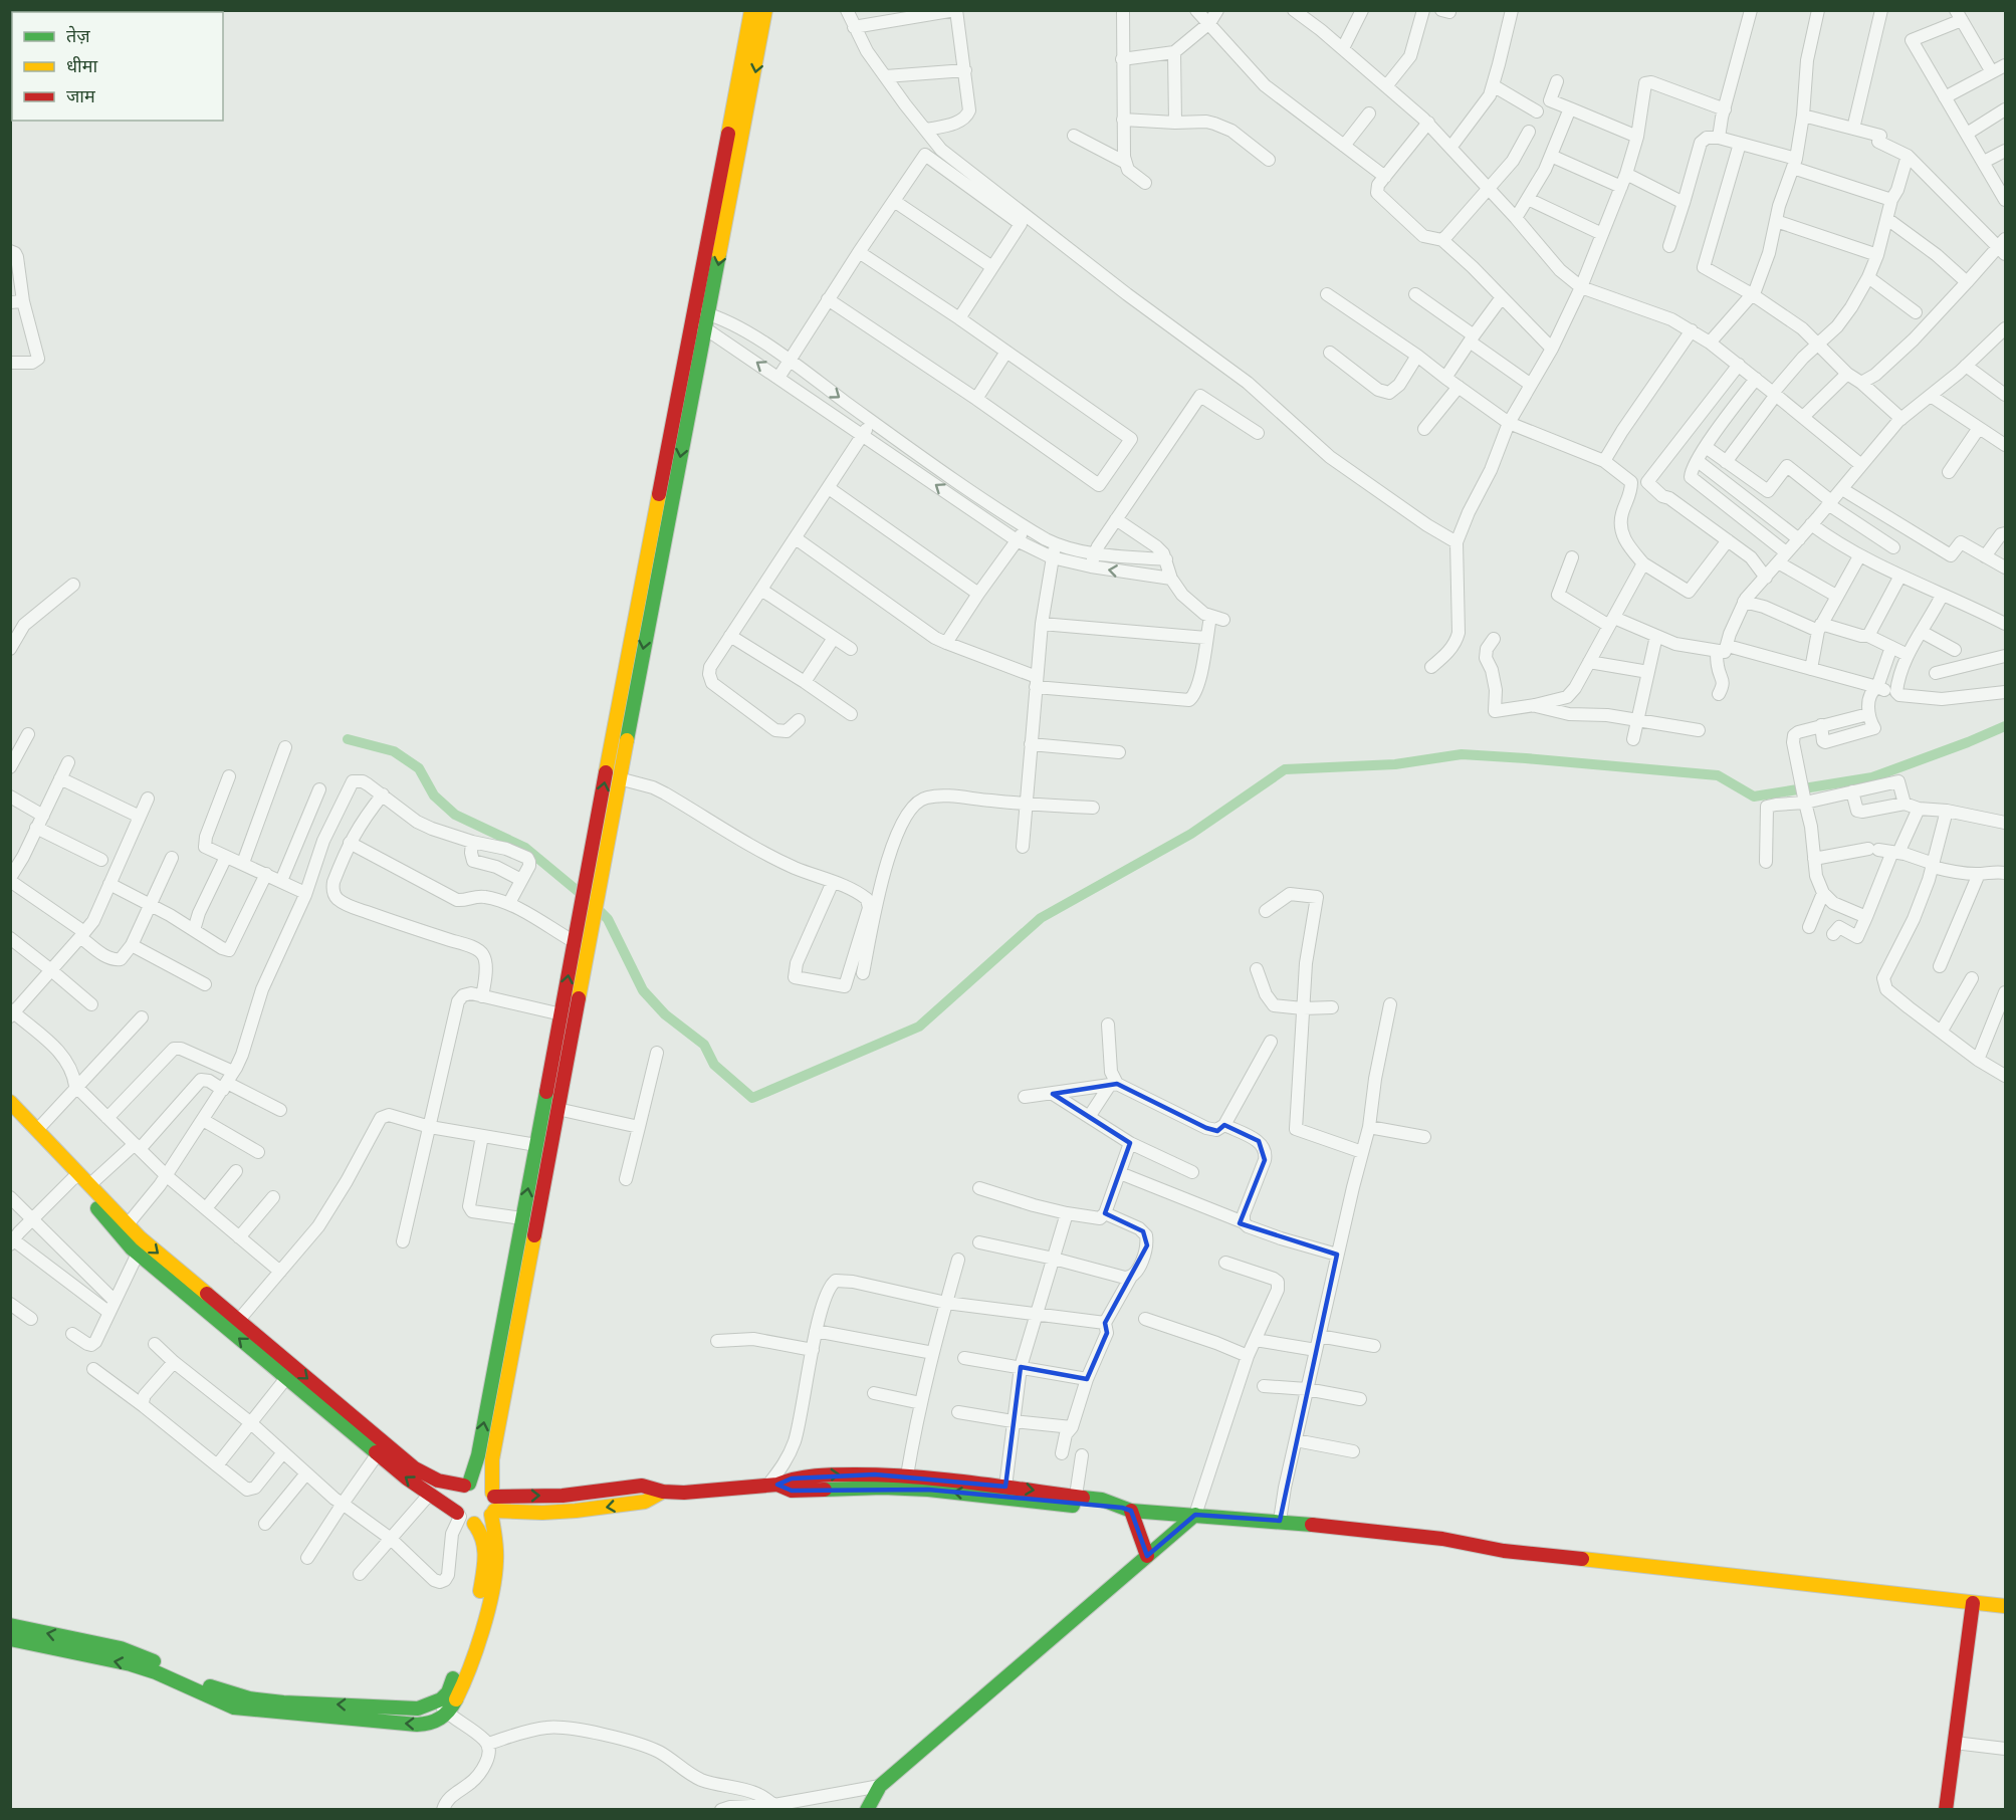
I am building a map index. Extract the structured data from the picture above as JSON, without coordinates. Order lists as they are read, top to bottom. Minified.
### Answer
{"legend":["तेज़","धीमा","जाम"]}
